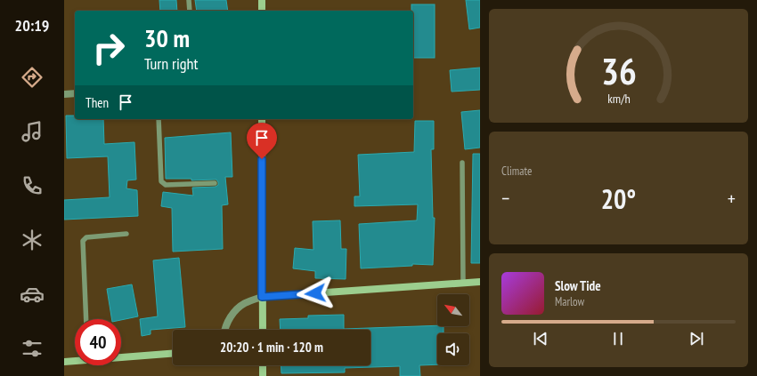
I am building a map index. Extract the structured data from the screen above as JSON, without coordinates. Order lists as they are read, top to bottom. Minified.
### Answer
{"north":"top left","page":{"tabs":"20:19","turn":["30 m","Turn right"],"then":"Then","tile":"Climate","heat":["−","20°","+"],"song":["Slow Tide","Marlow"],"limit":"40","trip":"20:20 · 1 min · 120 m","gauge":["36","km/h"]}}
